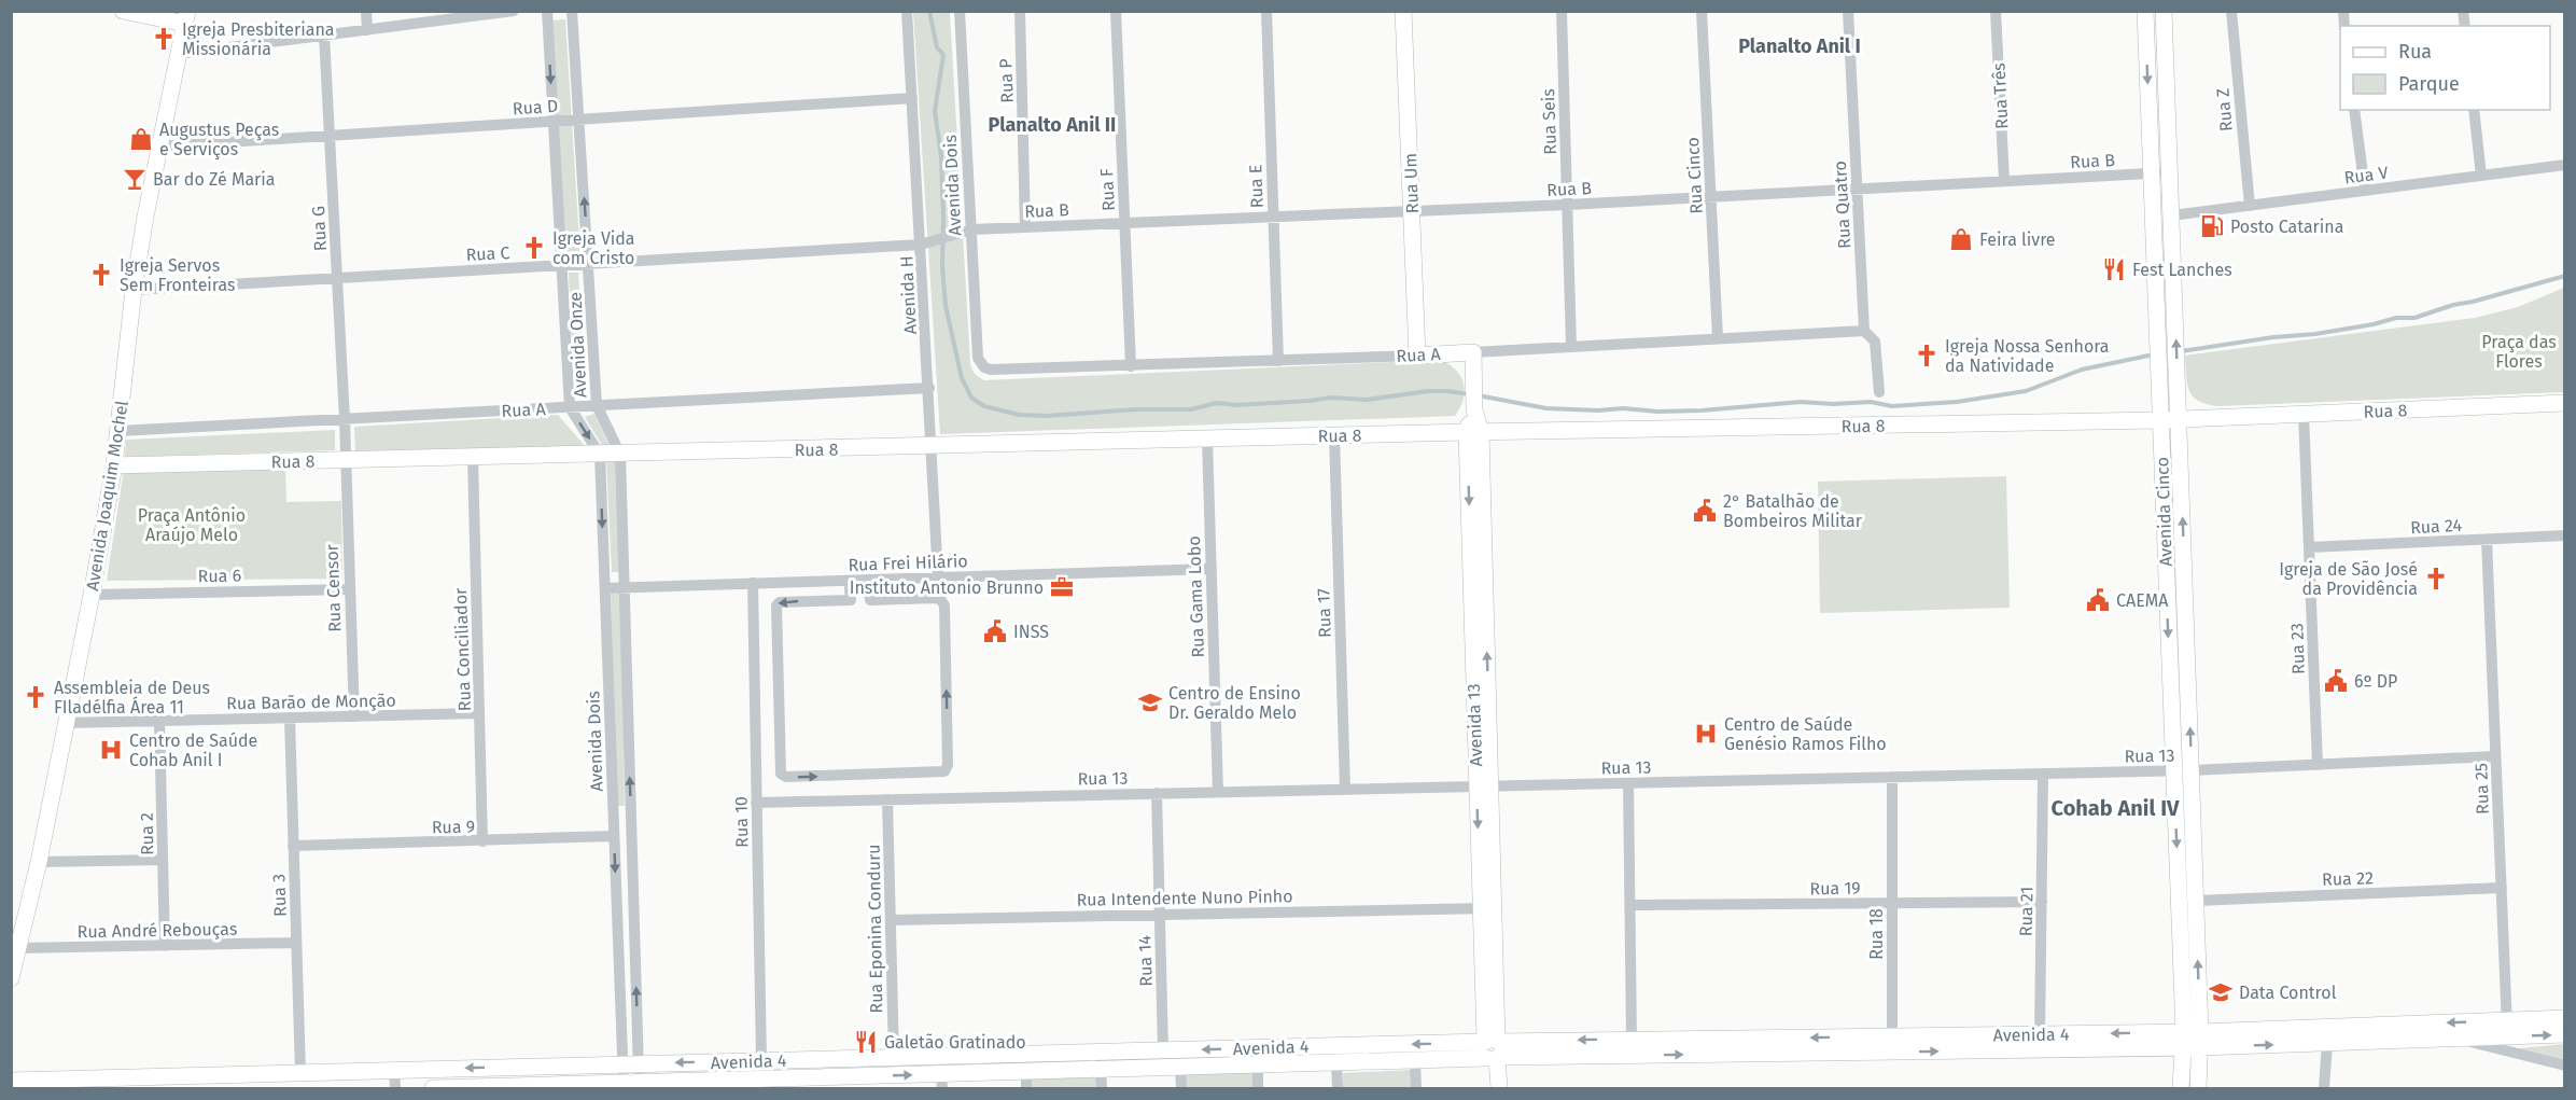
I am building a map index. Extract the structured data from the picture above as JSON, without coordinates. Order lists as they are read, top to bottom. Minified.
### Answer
{"streets":{"main road":["Rua Um","Rua A","Rua 8","Avenida Joaquim Mochel","Avenida Cinco","Avenida 13","Avenida 4"],"street":["Rua P","Rua Três","Rua D","Rua Z","Rua Seis","Rua B","Rua V","Rua Cinco","Avenida Dois","Rua E","Rua F","Rua Quatro","Rua G","Rua C","Avenida H","Avenida Onze","Rua 24","Rua Frei Hilário","Rua 6","Rua Censor","Rua Gama Lobo","Rua 17","Rua 23","Rua Conciliador","Rua Barão de Monção","Rua 13","Rua 25","Rua 10","Rua 9","Rua 2","Rua 22","Rua 19","Rua 3","Rua Intendente Nuno Pinho","Rua 21","Rua Eponina Conduru","Rua André Rebouças","Rua 18","Rua 14"]},"crossings":[["Rua P","Rua B"],["Rua Três","Rua B"],["Rua D","Rua G"],["Rua D","Avenida H"],["Rua D","Avenida Onze"],["Rua D","Avenida Joaquim Mochel"],["Rua Z","Rua V"],["Rua Seis","Rua B"],["Rua Seis","Rua A"],["Rua B","Rua Cinco"],["Rua B","Rua Um"],["Rua B","Avenida Dois"],["Rua B","Rua E"],["Rua B","Rua F"],["Rua B","Rua Quatro"],["Rua B","Rua C"],["Rua B","Avenida Cinco"],["Rua V","Avenida Cinco"],["Rua Cinco","Rua A"],["Rua Um","Rua A"],["Avenida Dois","Avenida Onze"],["Avenida Dois","Rua A"],["Avenida Dois","Rua 8"],["Avenida Dois","Rua Frei Hilário"],["Avenida Dois","Rua 9"],["Avenida Dois","Avenida 4"],["Rua E","Rua A"],["Rua F","Rua A"],["Rua Quatro","Rua A"],["Rua G","Rua C"],["Rua G","Rua A"],["Rua G","Rua Censor"],["Rua C","Avenida H"],["Rua C","Avenida Onze"],["Rua C","Avenida Joaquim Mochel"],["Avenida H","Rua A"],["Avenida H","Rua 8"],["Avenida H","Rua Frei Hilário"],["Avenida Onze","Rua A"],["Rua A","Avenida Joaquim Mochel"],["Rua A","Rua Censor"],["Rua A","Avenida 13"],["Rua 8","Avenida Joaquim Mochel"],["Rua 8","Avenida Cinco"],["Rua 8","Rua Censor"],["Rua 8","Rua Gama Lobo"],["Rua 8","Rua 17"],["Rua 8","Rua 23"],["Rua 8","Rua Conciliador"],["Rua 8","Avenida 13"],["Avenida Joaquim Mochel","Rua 6"],["Avenida Joaquim Mochel","Rua Barão de Monção"],["Avenida Joaquim Mochel","Rua André Rebouças"],["Avenida Cinco","Rua 13"],["Avenida Cinco","Rua 22"],["Avenida Cinco","Avenida 4"],["Rua 24","Rua 23"],["Rua 24","Rua 25"],["Rua Frei Hilário","Rua Gama Lobo"],["Rua Frei Hilário","Rua 10"],["Rua 6","Rua Censor"],["Rua Censor","Rua Barão de Monção"],["Rua Gama Lobo","Rua 13"],["Rua 17","Rua 13"],["Rua 23","Rua 13"],["Rua Conciliador","Rua Barão de Monção"],["Rua Conciliador","Rua 9"],["Rua Barão de Monção","Rua 2"],["Rua Barão de Monção","Rua 3"],["Avenida 13","Rua 13"],["Avenida 13","Rua Intendente Nuno Pinho"],["Avenida 13","Avenida 4"],["Rua 13","Rua 25"],["Rua 13","Rua 10"],["Rua 13","Rua 21"],["Rua 13","Rua Eponina Conduru"],["Rua 13","Rua 18"],["Rua 13","Rua 14"],["Rua 25","Rua 22"],["Rua 25","Avenida 4"],["Rua 10","Avenida 4"],["Rua 9","Rua 3"],["Rua 2","Rua André Rebouças"],["Rua 19","Rua 21"],["Rua 19","Rua 18"],["Rua 3","Rua André Rebouças"],["Rua 3","Avenida 4"],["Rua Intendente Nuno Pinho","Rua Eponina Conduru"],["Rua Intendente Nuno Pinho","Rua 14"],["Rua 21","Avenida 4"],["Rua Eponina Conduru","Avenida 4"],["Rua 18","Avenida 4"],["Rua 14","Avenida 4"]],"districts":["Planalto Anil I","Planalto Anil II","Cohab Anil IV"],"parks":["Praça das Flores","Praça Antônio Araújo Melo"],"places":{"church":["Igreja Presbiteriana Missionária","Igreja Vida com Cristo","Igreja Servos Sem Fronteiras","Igreja Nossa Senhora da Natividade","Igreja de São José da Providência","Assembleia de Deus FIladélfia Área 11"],"shop":["Augustus Peças e Serviços","Feira livre"],"bar":["Bar do Zé Maria"],"fuel station":["Posto Catarina"],"restaurant":["Fest Lanches","Galetão Gratinado"],"public building":["2° Batalhão de Bombeiros Militar","CAEMA","INSS","6º DP"],"office":["Instituto Antonio Brunno"],"school or university":["Centro de Ensino Dr. Geraldo Melo","Data Control"],"hospital":["Centro de Saúde Genésio Ramos Filho","Centro de Saúde Cohab Anil I"]},"legend":["Rua","Parque"]}
